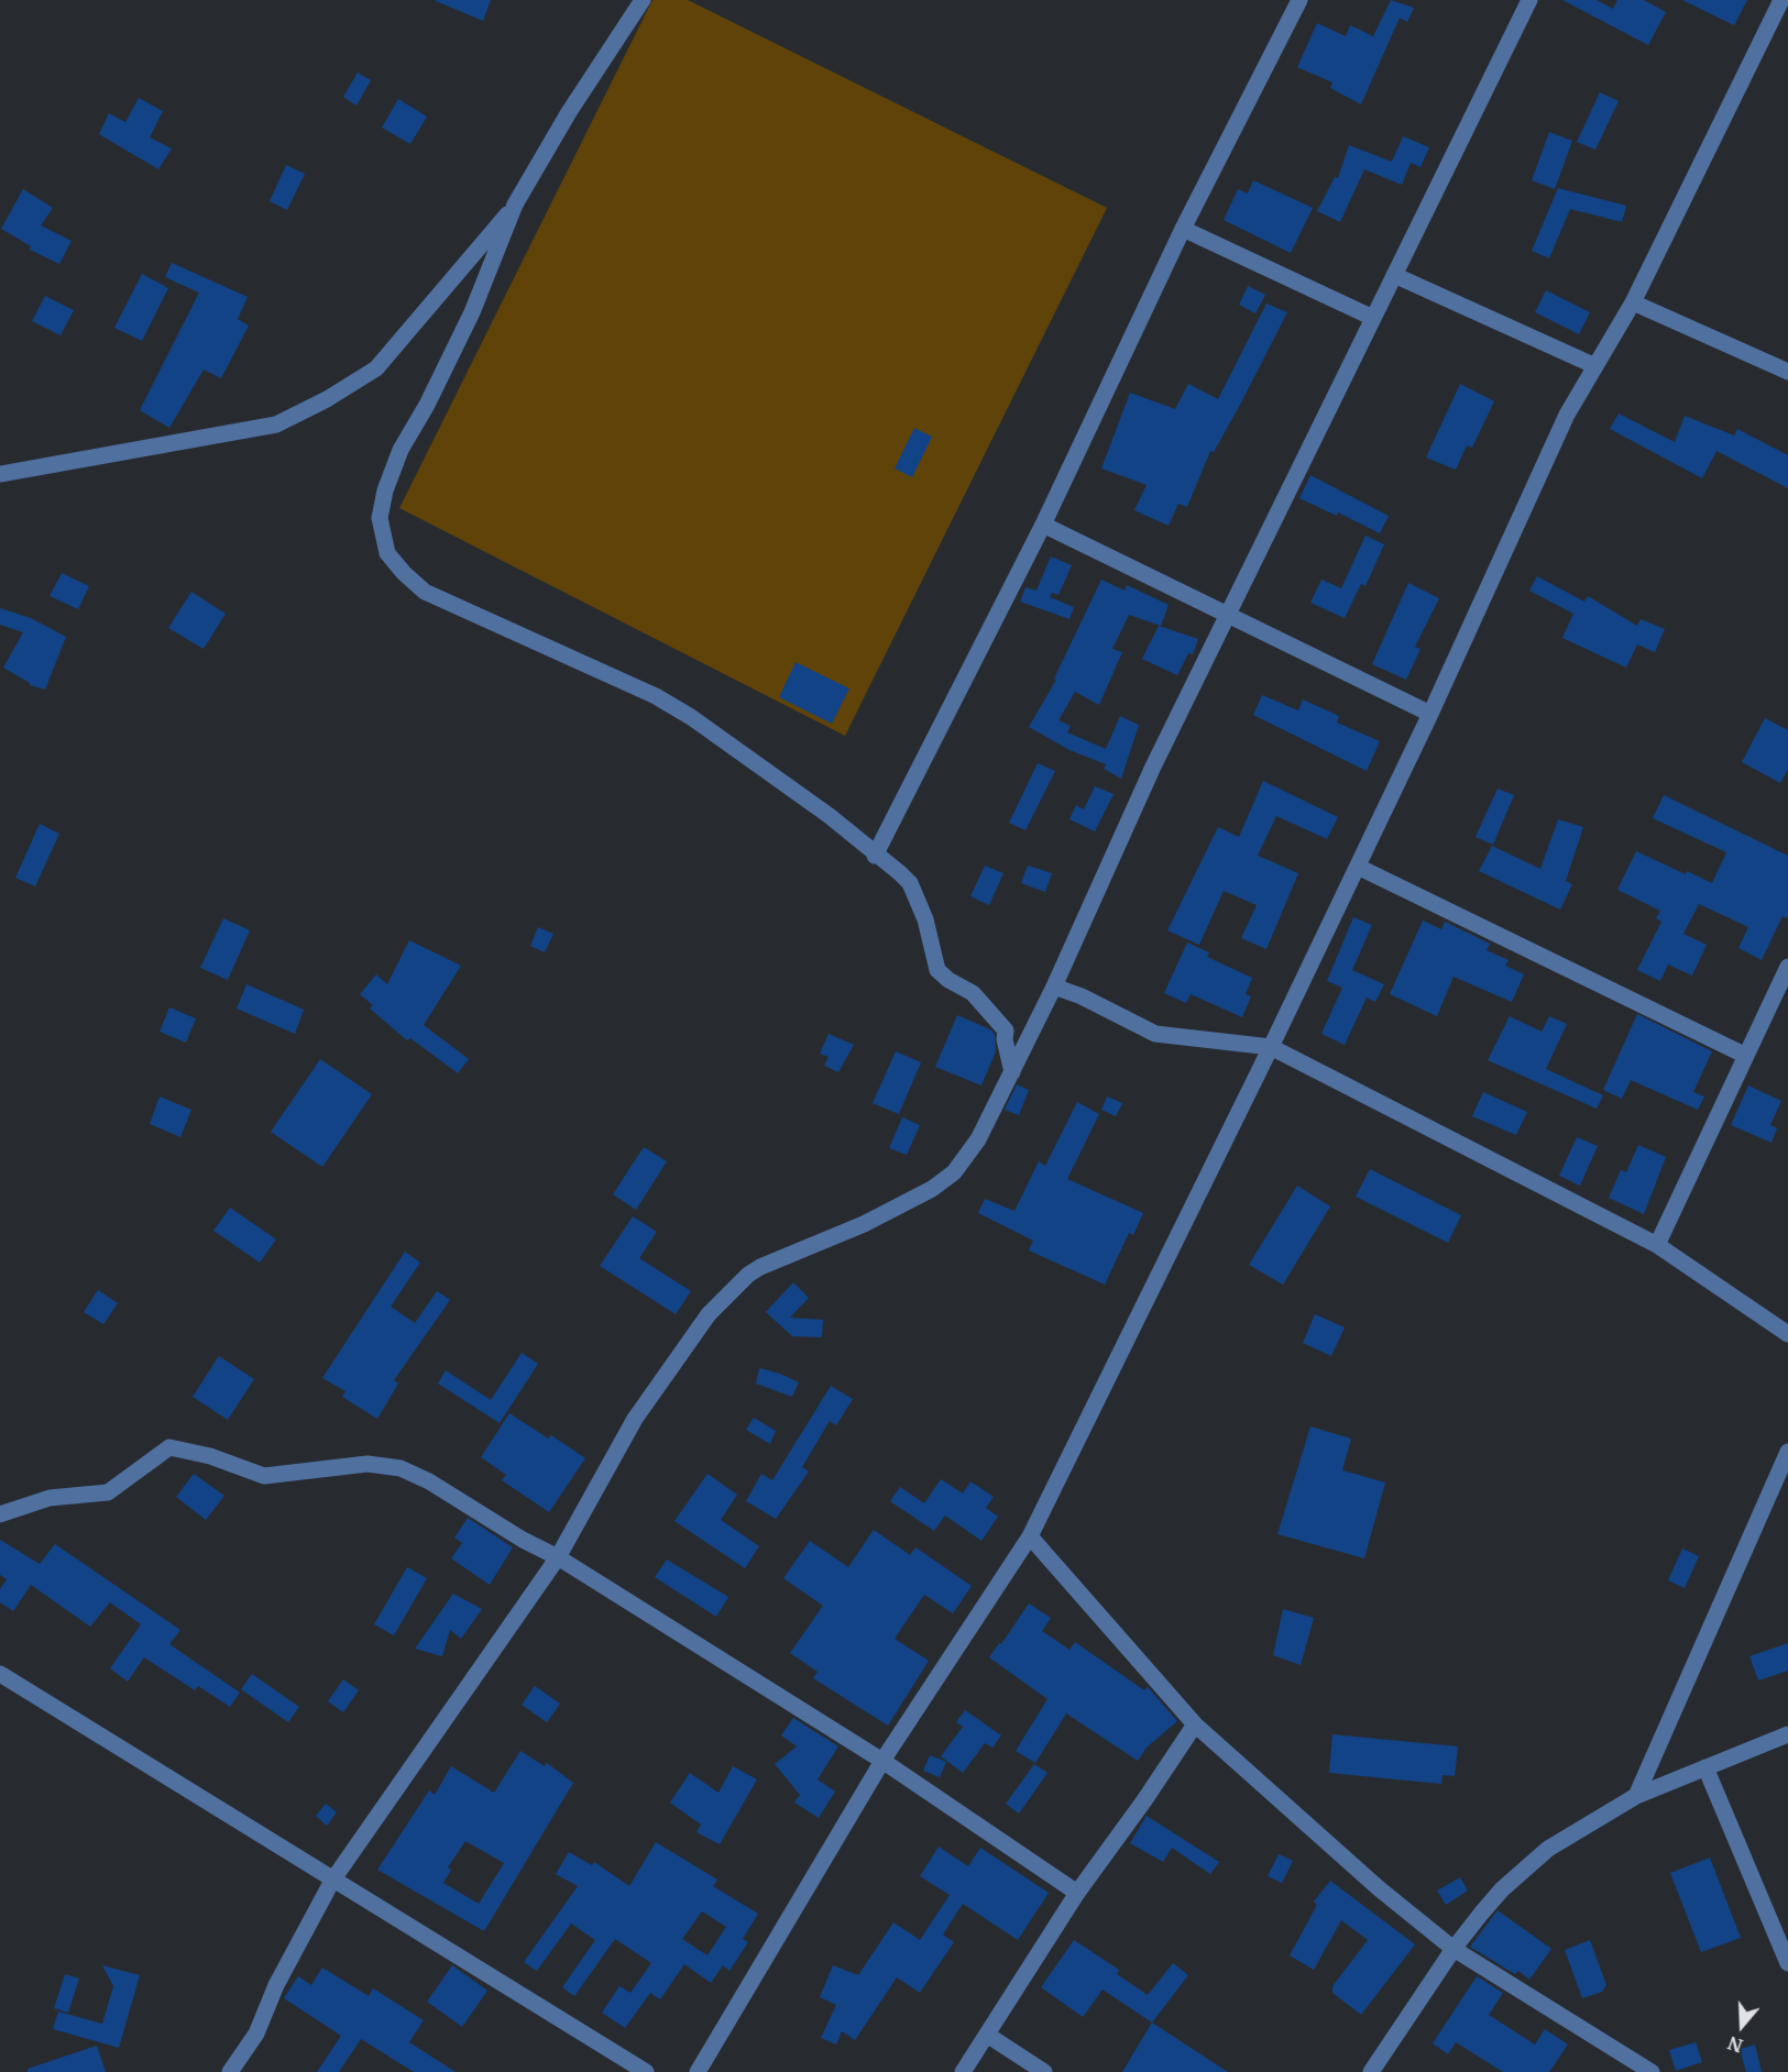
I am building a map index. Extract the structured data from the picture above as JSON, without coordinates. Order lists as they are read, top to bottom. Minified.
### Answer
{"north":"bottom"}
